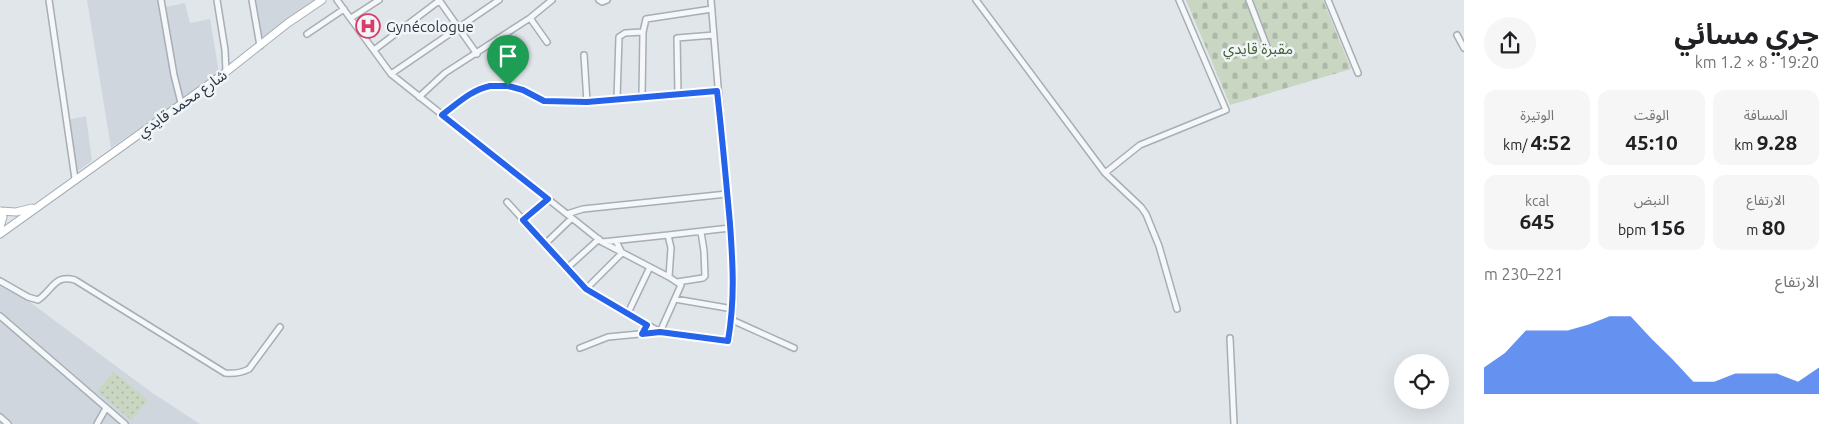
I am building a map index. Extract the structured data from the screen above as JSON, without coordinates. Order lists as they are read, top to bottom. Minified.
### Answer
{"streets":{"main road":["شارع محمد قايدي"]},"parks":["مقبرة قايدي"],"places":{"hospital":["Gynécologue"]},"page":{"heading":["جري مسائي","19:20 · 8 × 1.2 km"],"stats":[["المسافة","9.28 km"],["الوقت","45:10"],["الوتيرة","4:52 /km"],["الارتفاع","80 m"],["النبض","156 bpm"],["kcal","645"]],"chart":["الارتفاع","221–230 m"]}}
